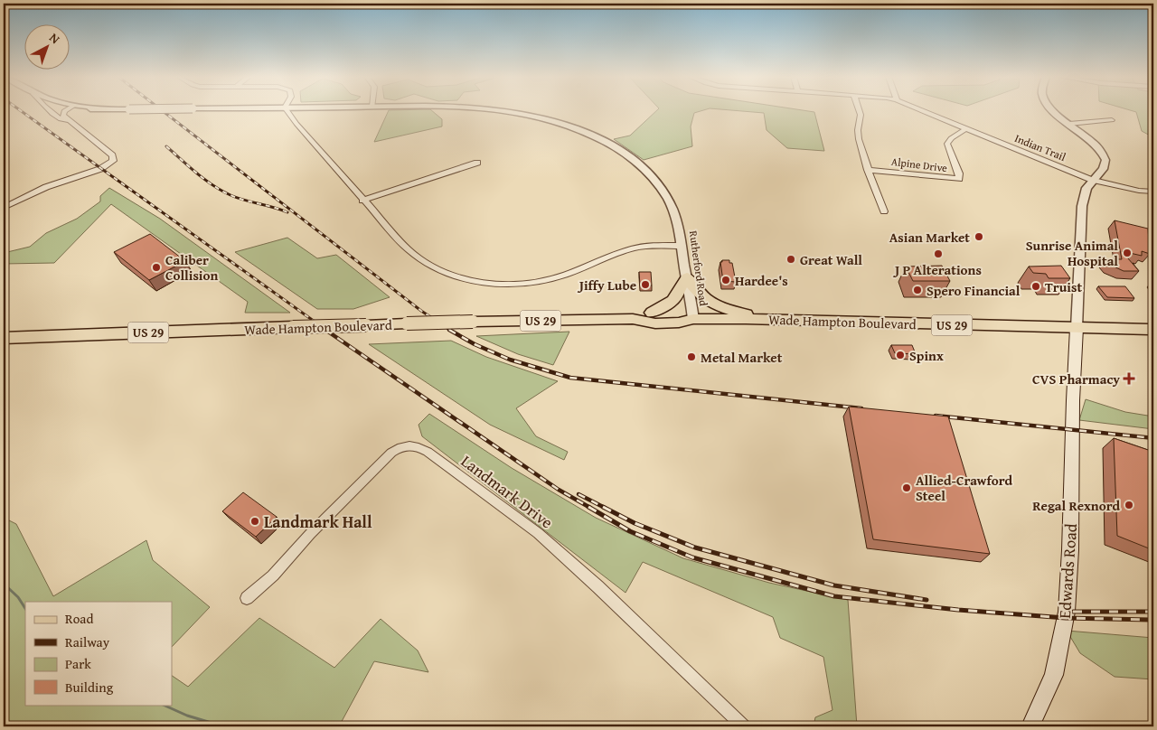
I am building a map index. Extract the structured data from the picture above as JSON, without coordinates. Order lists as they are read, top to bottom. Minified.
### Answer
{"streets":{"main road":["US 29","Wade Hampton Boulevard","Edwards Road"],"street":["Indian Trail","Alpine Drive","Rutherford Road","Landmark Drive"]},"crossings":[["Indian Trail","Alpine Drive"],["Rutherford Road","Wade Hampton Boulevard"],["Wade Hampton Boulevard","Edwards Road"]],"places":{"other":["Asian Market","Sunrise Animal Hospital","J P Alterations","Great Wall","Caliber Collision","Hardee's","Jiffy Lube","Truist","Spero Financial","Spinx","Metal Market","Allied-Crawford Steel","Regal Rexnord","Landmark Hall"],"health":["CVS Pharmacy"]},"legend":["Road","Railway","Park","Building"],"north":"top right"}
